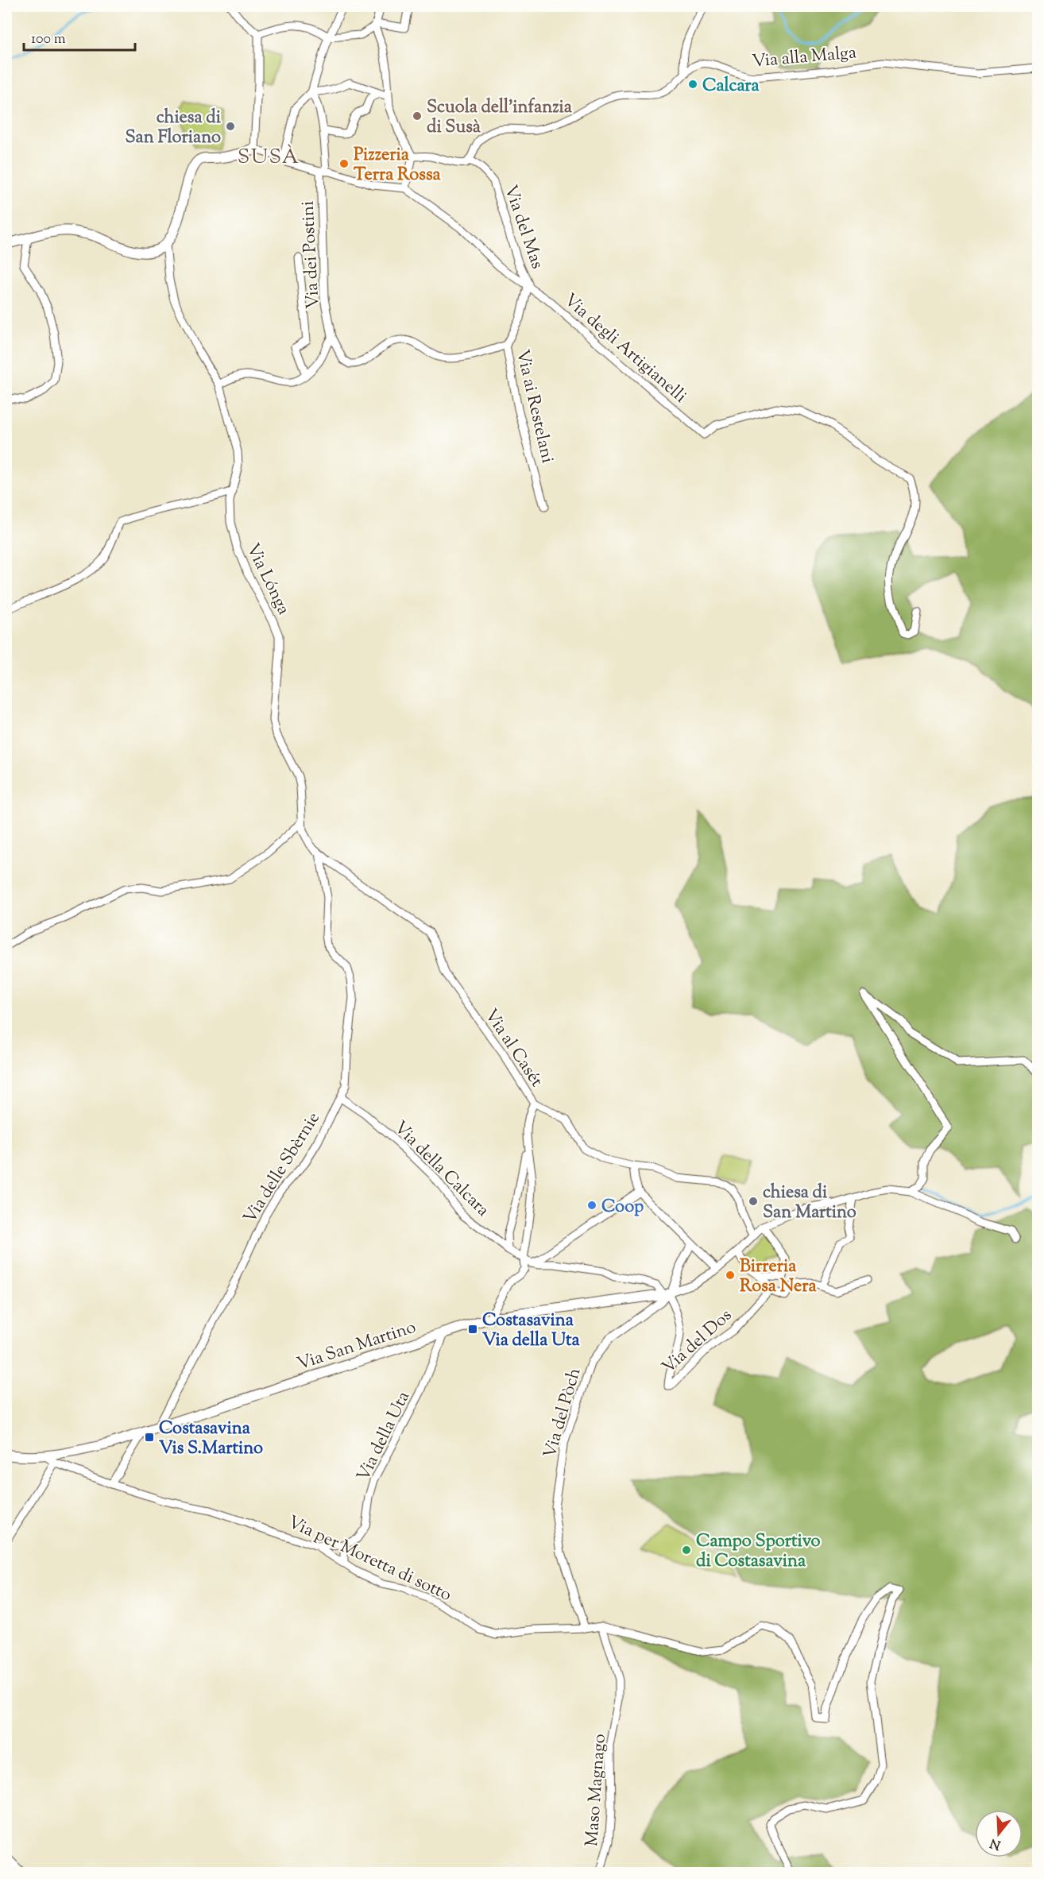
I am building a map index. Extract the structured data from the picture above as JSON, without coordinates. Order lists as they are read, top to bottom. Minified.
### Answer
{"streets":{"street":["Via alla Malga","Via del Mas","Via dei Postini","Via degli Artigianelli","Via ai Restelani","Via Lónga","Via al Casét","Via delle Sbèrnie","Via della Calcara","Via del Dos","Via San Martino","Via del Pòch","Via della Uta","Via per Moretta di sotto","Maso Magnago"]},"crossings":[["Via alla Malga","Via del Mas"],["Via del Mas","Via degli Artigianelli"],["Via del Mas","Via ai Restelani"],["Via dei Postini","Via ai Restelani"],["Via degli Artigianelli","Via ai Restelani"],["Via Lónga","Via al Casét"],["Via Lónga","Via delle Sbèrnie"],["Via al Casét","Via delle Sbèrnie"],["Via al Casét","Via San Martino"],["Via delle Sbèrnie","Via della Calcara"],["Via delle Sbèrnie","Via San Martino"],["Via della Calcara","Via del Dos"],["Via della Calcara","Via San Martino"],["Via della Calcara","Via del Pòch"],["Via del Dos","Via San Martino"],["Via del Dos","Via del Pòch"],["Via San Martino","Via del Pòch"],["Via San Martino","Via della Uta"],["Via San Martino","Via per Moretta di sotto"],["Via del Pòch","Via per Moretta di sotto"],["Via per Moretta di sotto","Maso Magnago"]],"districts":["SUSÀ"],"places":{"other":["Calcara","Scuola dell'infanzia di Susà","chiesa di San Floriano","Pizzeria Terra Rossa","chiesa di San Martino","Coop","Birreria Rosa Nera","Campo Sportivo di Costasavina"],"transit":["Costasavina Via della Uta","Costasavina Vis S.Martino"]},"scale_bar":"100 m","north":"bottom"}
